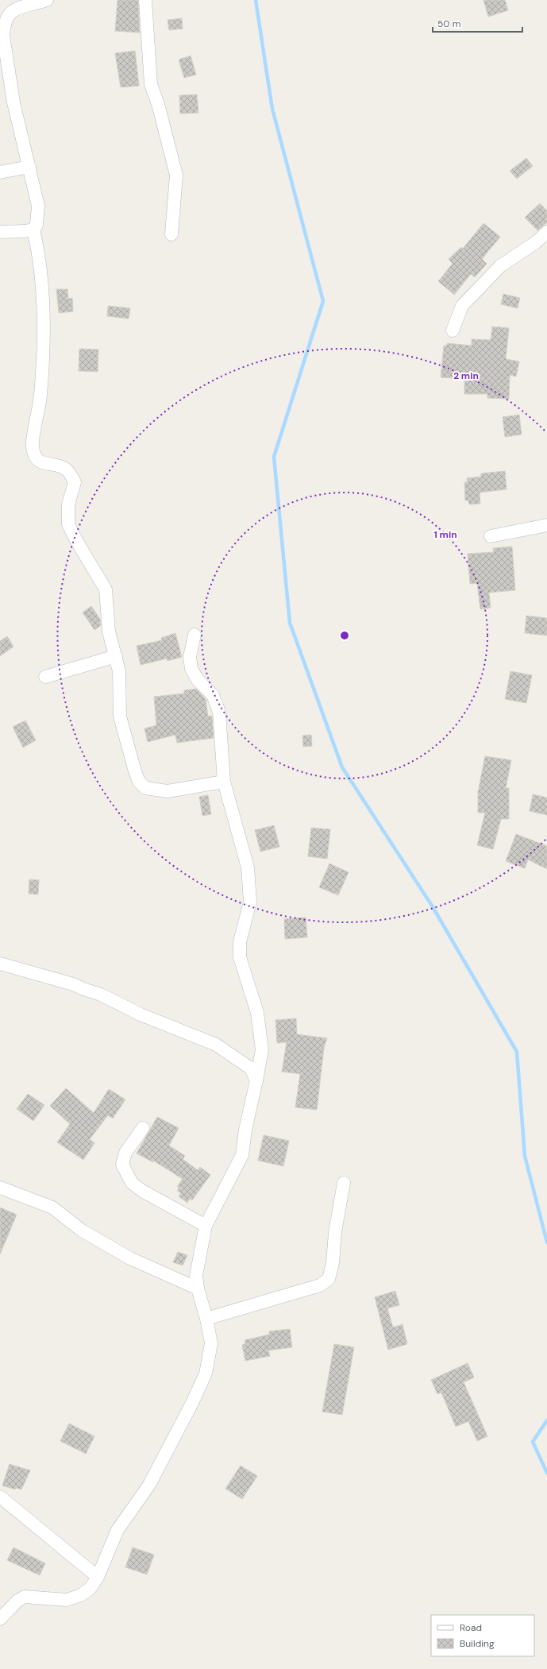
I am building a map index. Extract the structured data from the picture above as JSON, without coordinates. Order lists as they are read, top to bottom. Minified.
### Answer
{"legend":["Road","Building"],"scale_bar":"50 m","rings":["2 min","1 min"]}
